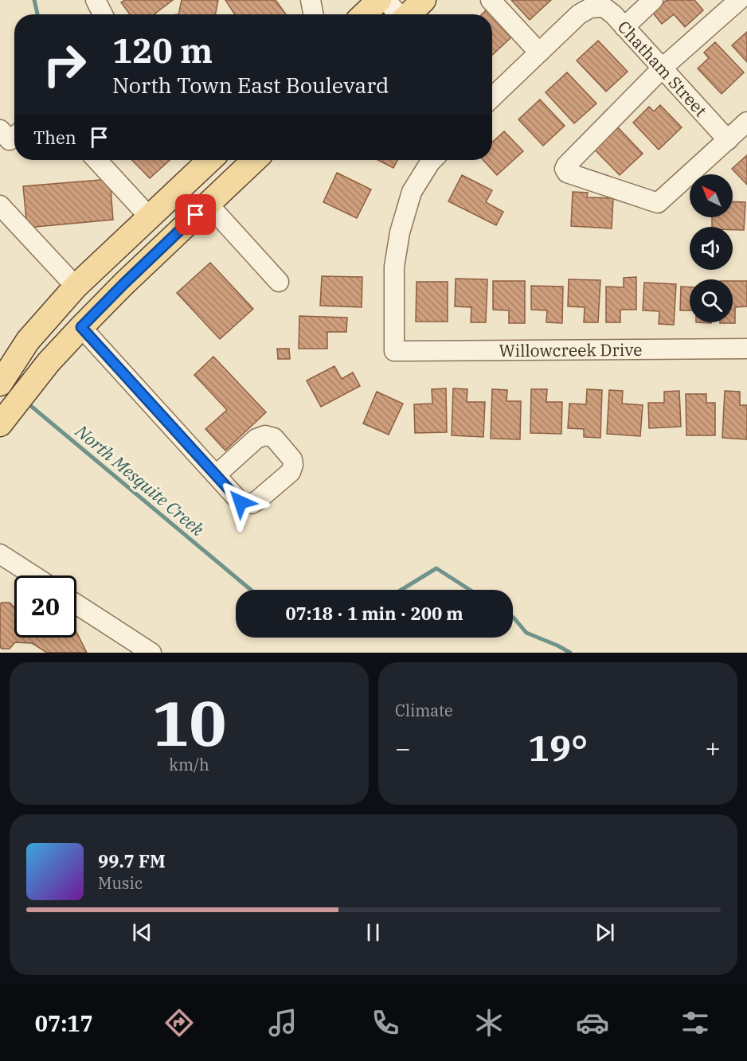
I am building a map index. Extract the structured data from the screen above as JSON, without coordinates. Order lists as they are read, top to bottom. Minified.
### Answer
{"streets":{"street":["Chatham Street","Willowcreek Drive"]},"water":["North Mesquite Creek"],"north":"top left","page":{"turn":["120 m","North Town East Boulevard"],"then":"Then","limit":"20","trip":"07:18 · 1 min · 200 m","tile":[["10","km/h"],"Climate"],"heat":["−","19°","+"],"song":["99.7 FM","Music"],"tabs":"07:17"}}
